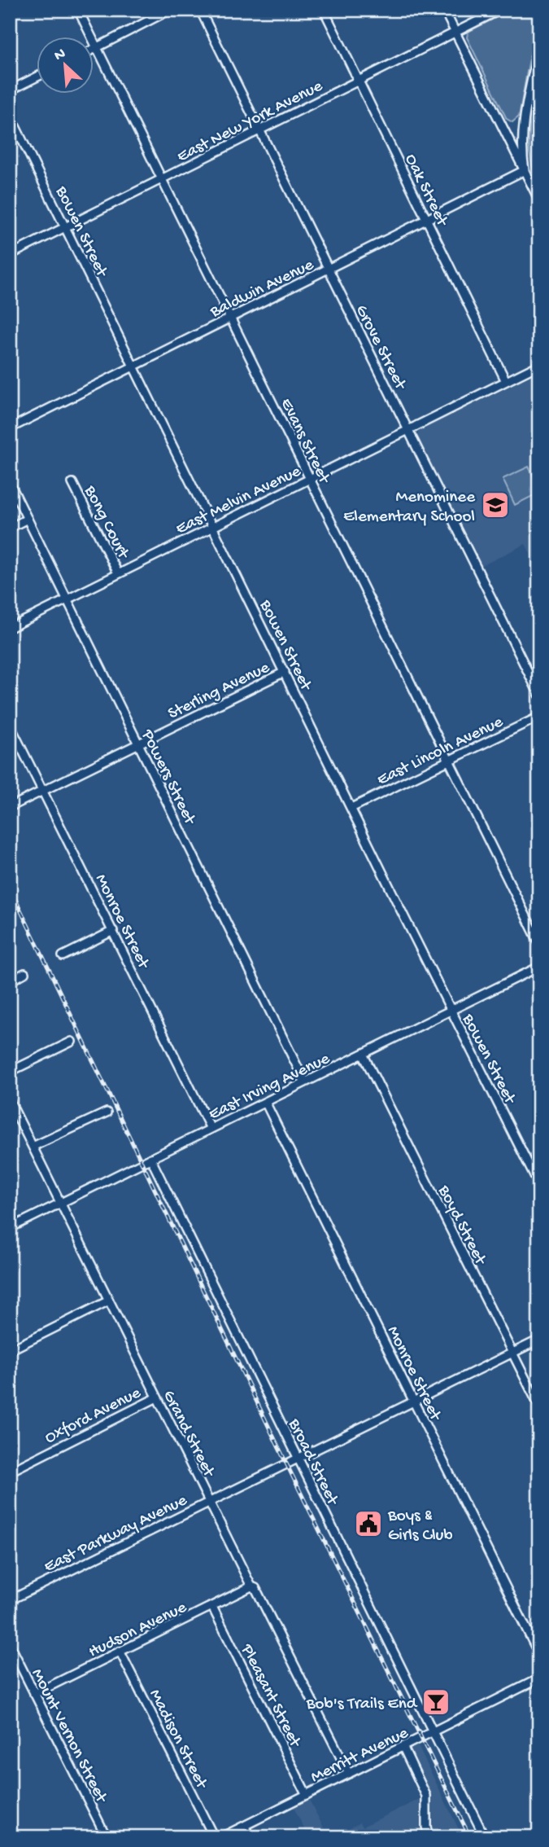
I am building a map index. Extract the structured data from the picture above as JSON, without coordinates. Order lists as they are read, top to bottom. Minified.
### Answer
{"streets":{"street":["East New York Avenue","Oak Street","Bowen Street","Baldwin Avenue","Grove Street","Evans Street","East Melvin Avenue","Bong Court","Sterling Avenue","East Lincoln Avenue","Powers Street","Monroe Street","East Irving Avenue","Boyd Street","Oxford Avenue","Grand Street","Broad Street","East Parkway Avenue","Hudson Avenue","Pleasant Street","Mount Vernon Street","Madison Street","Merritt Avenue"]},"crossings":[["East New York Avenue","Oak Street"],["East New York Avenue","Bowen Street"],["East New York Avenue","Grove Street"],["East New York Avenue","Evans Street"],["Oak Street","Baldwin Avenue"],["Oak Street","East Melvin Avenue"],["Bowen Street","Baldwin Avenue"],["Bowen Street","East Melvin Avenue"],["Bowen Street","Sterling Avenue"],["Bowen Street","East Lincoln Avenue"],["Bowen Street","East Irving Avenue"],["Baldwin Avenue","Grove Street"],["Baldwin Avenue","Evans Street"],["Grove Street","East Melvin Avenue"],["Evans Street","East Melvin Avenue"],["Evans Street","East Lincoln Avenue"],["East Melvin Avenue","Bong Court"],["East Melvin Avenue","Powers Street"],["Sterling Avenue","Powers Street"],["Sterling Avenue","Monroe Street"],["Powers Street","East Irving Avenue"],["Monroe Street","East Irving Avenue"],["Monroe Street","East Parkway Avenue"],["East Irving Avenue","Boyd Street"],["East Irving Avenue","Grand Street"],["East Irving Avenue","Broad Street"],["Boyd Street","East Parkway Avenue"],["Oxford Avenue","Grand Street"],["Grand Street","East Parkway Avenue"],["Grand Street","Hudson Avenue"],["Grand Street","Merritt Avenue"],["Broad Street","East Parkway Avenue"],["Broad Street","Merritt Avenue"],["Hudson Avenue","Pleasant Street"],["Hudson Avenue","Mount Vernon Street"],["Hudson Avenue","Madison Street"],["Pleasant Street","Merritt Avenue"]],"places":{"school or university":["Menominee Elementary School"],"public building":["Boys & Girls Club"],"bar":["Bob's Trails End"]},"north":"top left"}
